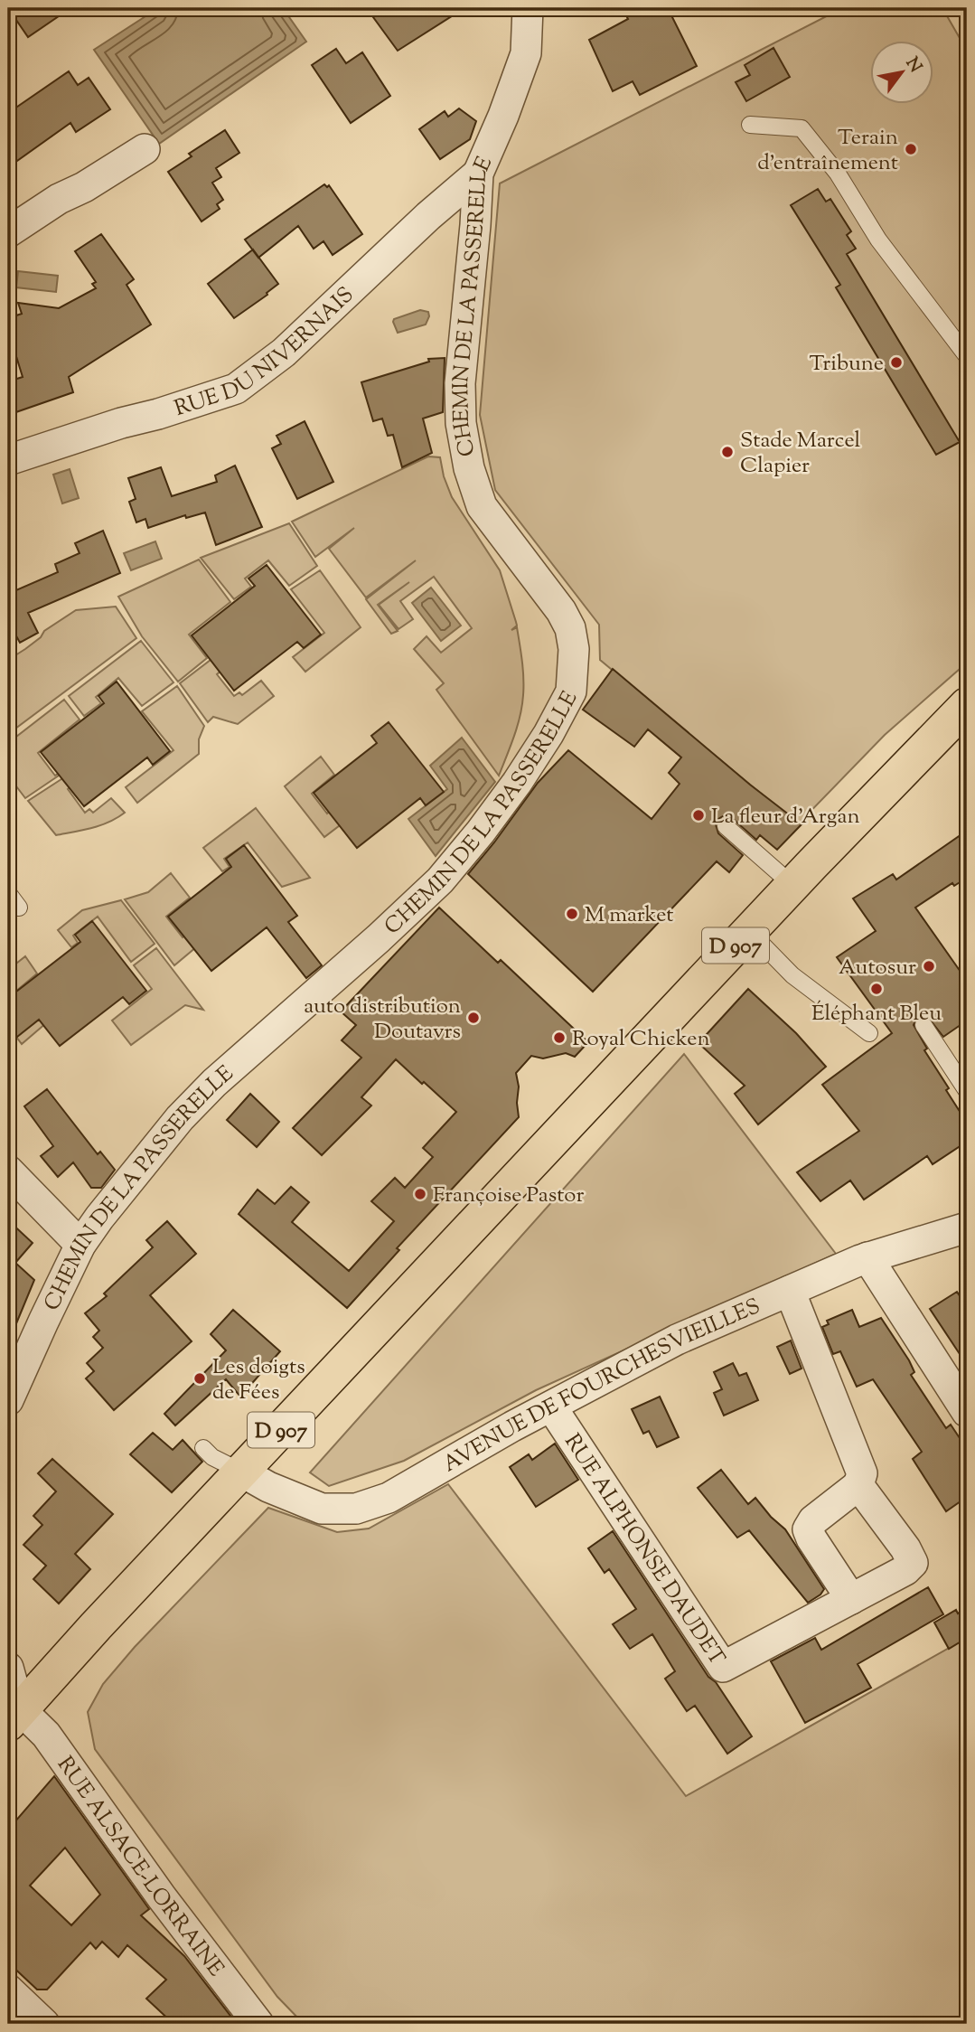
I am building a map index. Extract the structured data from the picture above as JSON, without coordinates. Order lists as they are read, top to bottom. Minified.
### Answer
{"streets":{"main road":["D 907"],"street":["CHEMIN DE LA PASSERELLE","RUE DU NIVERNAIS","AVENUE DE FOURCHESVIEILLES","RUE ALPHONSE DAUDET","RUE ALSACE-LORRAINE"]},"crossings":[["CHEMIN DE LA PASSERELLE","RUE DU NIVERNAIS"],["D 907","AVENUE DE FOURCHESVIEILLES"],["D 907","RUE ALSACE-LORRAINE"],["AVENUE DE FOURCHESVIEILLES","RUE ALPHONSE DAUDET"]],"places":["Terain d'entraînement","Tribune","Stade Marcel Clapier","La fleur d'Argan","M market","Autosur","Éléphant Bleu","auto distribution Doutavrs","Royal Chicken","Françoise Pastor","Les doigts de Fées"],"north":"top right"}
